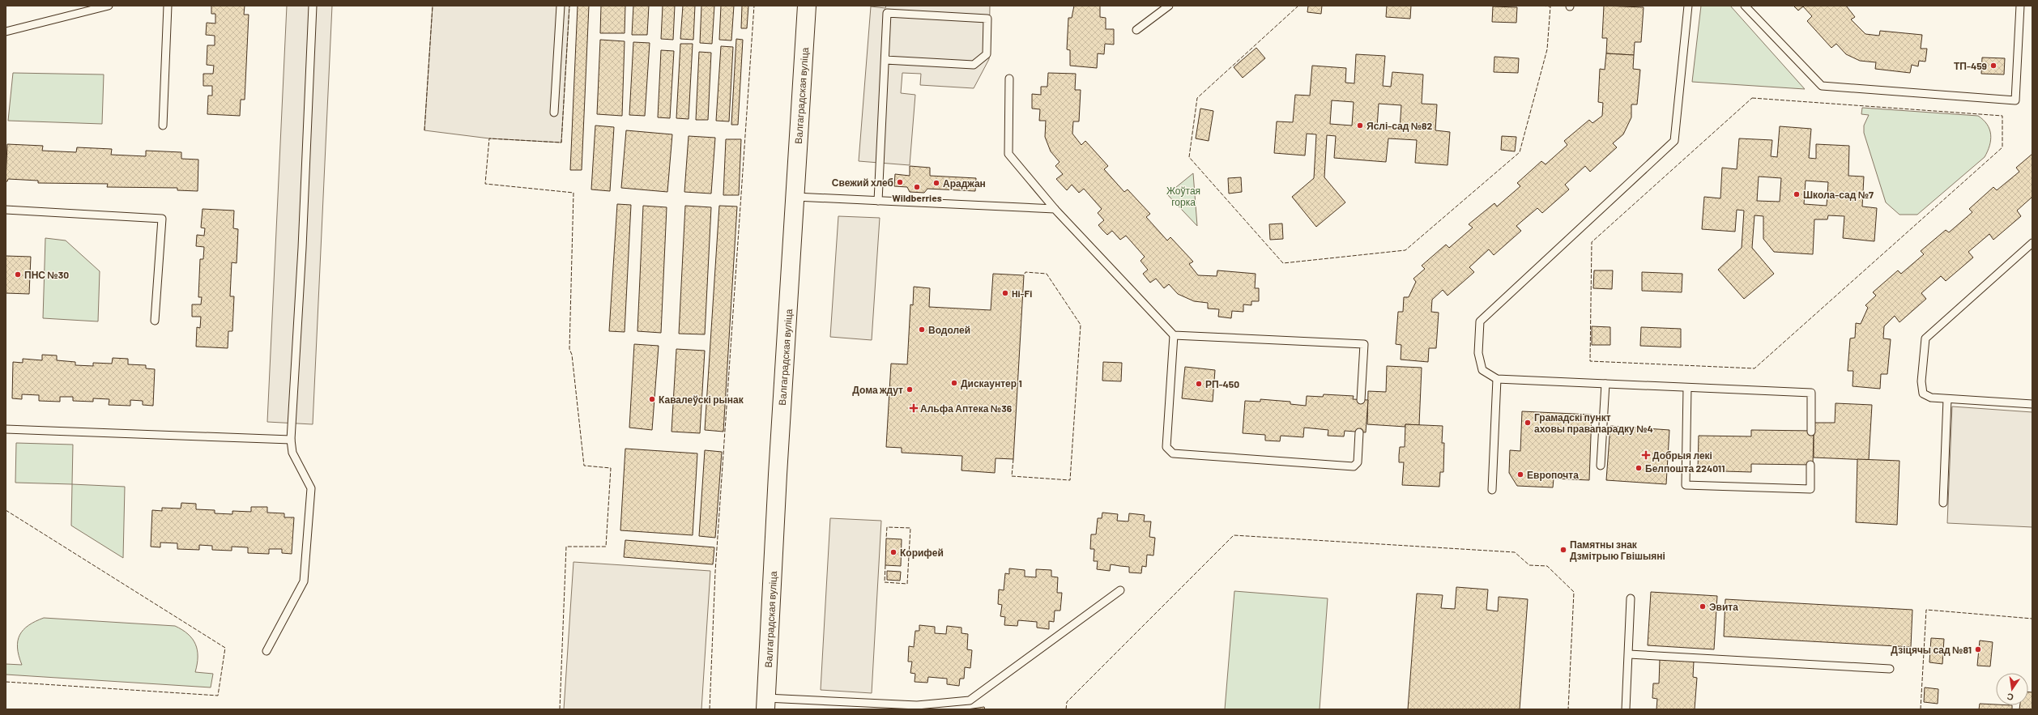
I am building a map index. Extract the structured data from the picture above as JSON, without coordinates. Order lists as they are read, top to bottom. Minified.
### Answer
{"streets":{"main road":["Валгаградская вуліца"]},"parks":["Жоўтая горка"],"places":{"other":["ТП-459","Яслі-сад №82","Свежий хлеб","Араджан","Wildberries","Школа-сад №7","ПНС №30","Hi-Fi","Водолей","Дискаунтер 1","РП-450","Дома ждут","Кавалеўскі рынак","Грамадскі пункт аховы правапарадку №4","Белпошта 224011","Европочта","Памятны знак Дзмітрыю Гвішыяні","Корифей","Эвита","Дзіцячы сад №81"],"health":["Альфа Аптека №36","Добрыя лекі"]},"north":"bottom"}
